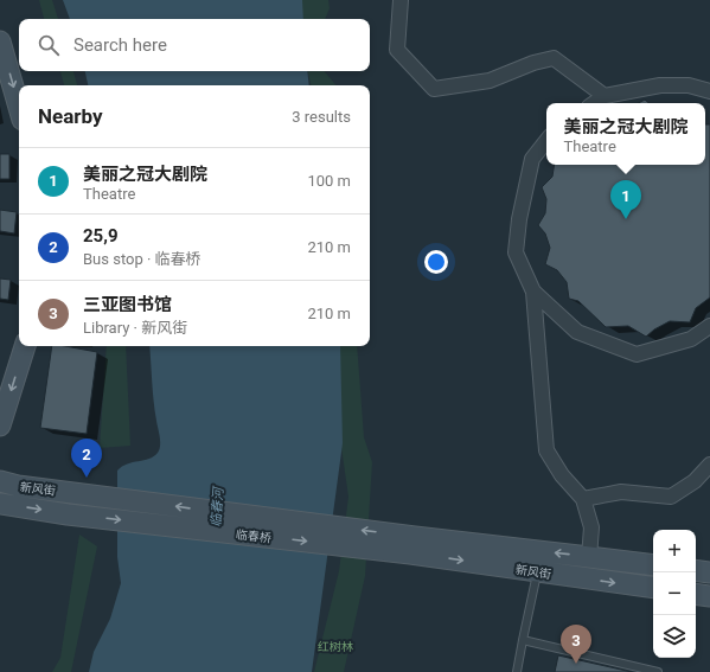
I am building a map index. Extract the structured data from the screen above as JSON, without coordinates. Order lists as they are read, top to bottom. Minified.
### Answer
{"streets":{"main road":["新风街","临春桥"]},"crossings":[["新风街","临春桥"]],"water":["临春河"],"parks":["红树林"],"page":{"search":"Search here","heading":["Nearby","3 results"],"popup":["美丽之冠大剧院","Theatre"],"list":[{"mark":"1","name":"美丽之冠大剧院","note":"Theatre","value":"100 m"},{"mark":"2","name":"25,9","note":"Bus stop · 临春桥","value":"210 m"},{"mark":"3","name":"三亚图书馆","note":"Library · 新风街","value":"210 m"}],"pins":["1","2","3"],"map_buttons":["+","−"]}}
